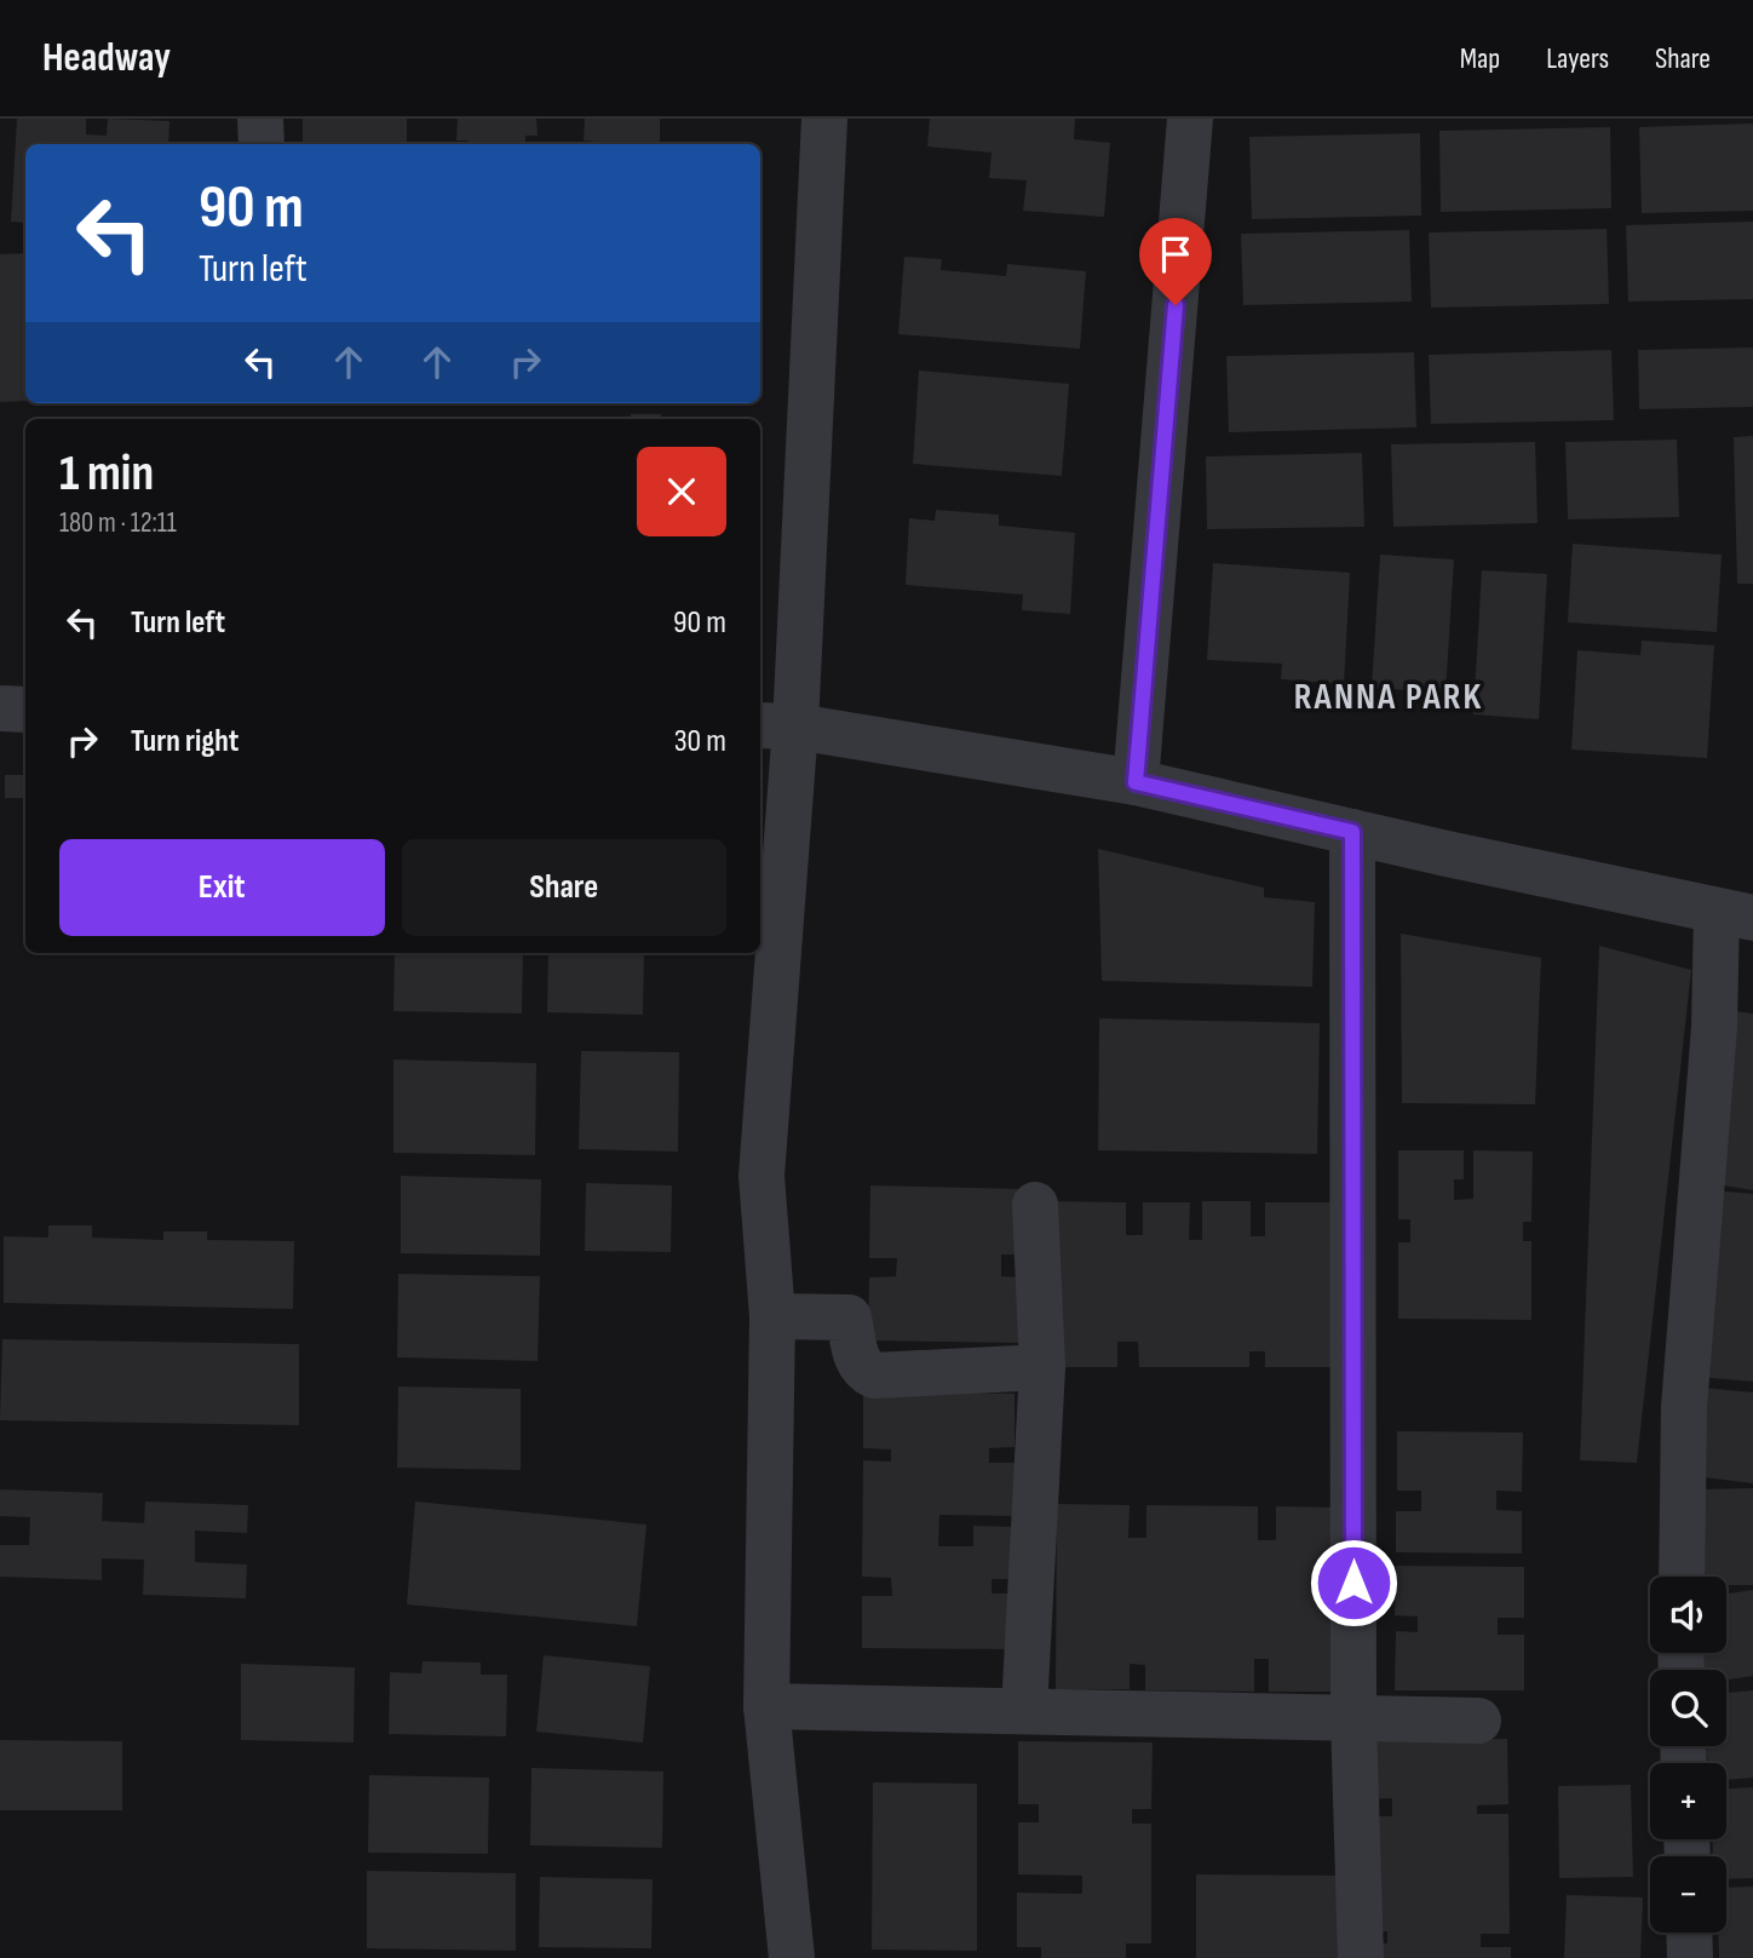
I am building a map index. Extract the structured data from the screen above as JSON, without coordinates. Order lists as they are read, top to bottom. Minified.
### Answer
{"districts":["RANNA PARK"],"page":{"header":"Headway","nav":["Map","Layers","Share"],"turn":["90 m","Turn left"],"heading":["1 min","180 m · 12:11"],"list":[{"name":"Turn left","value":"90 m"},{"name":"Turn right","value":"30 m"}],"buttons":["Exit","Share"],"map_buttons":["+","−"]}}
